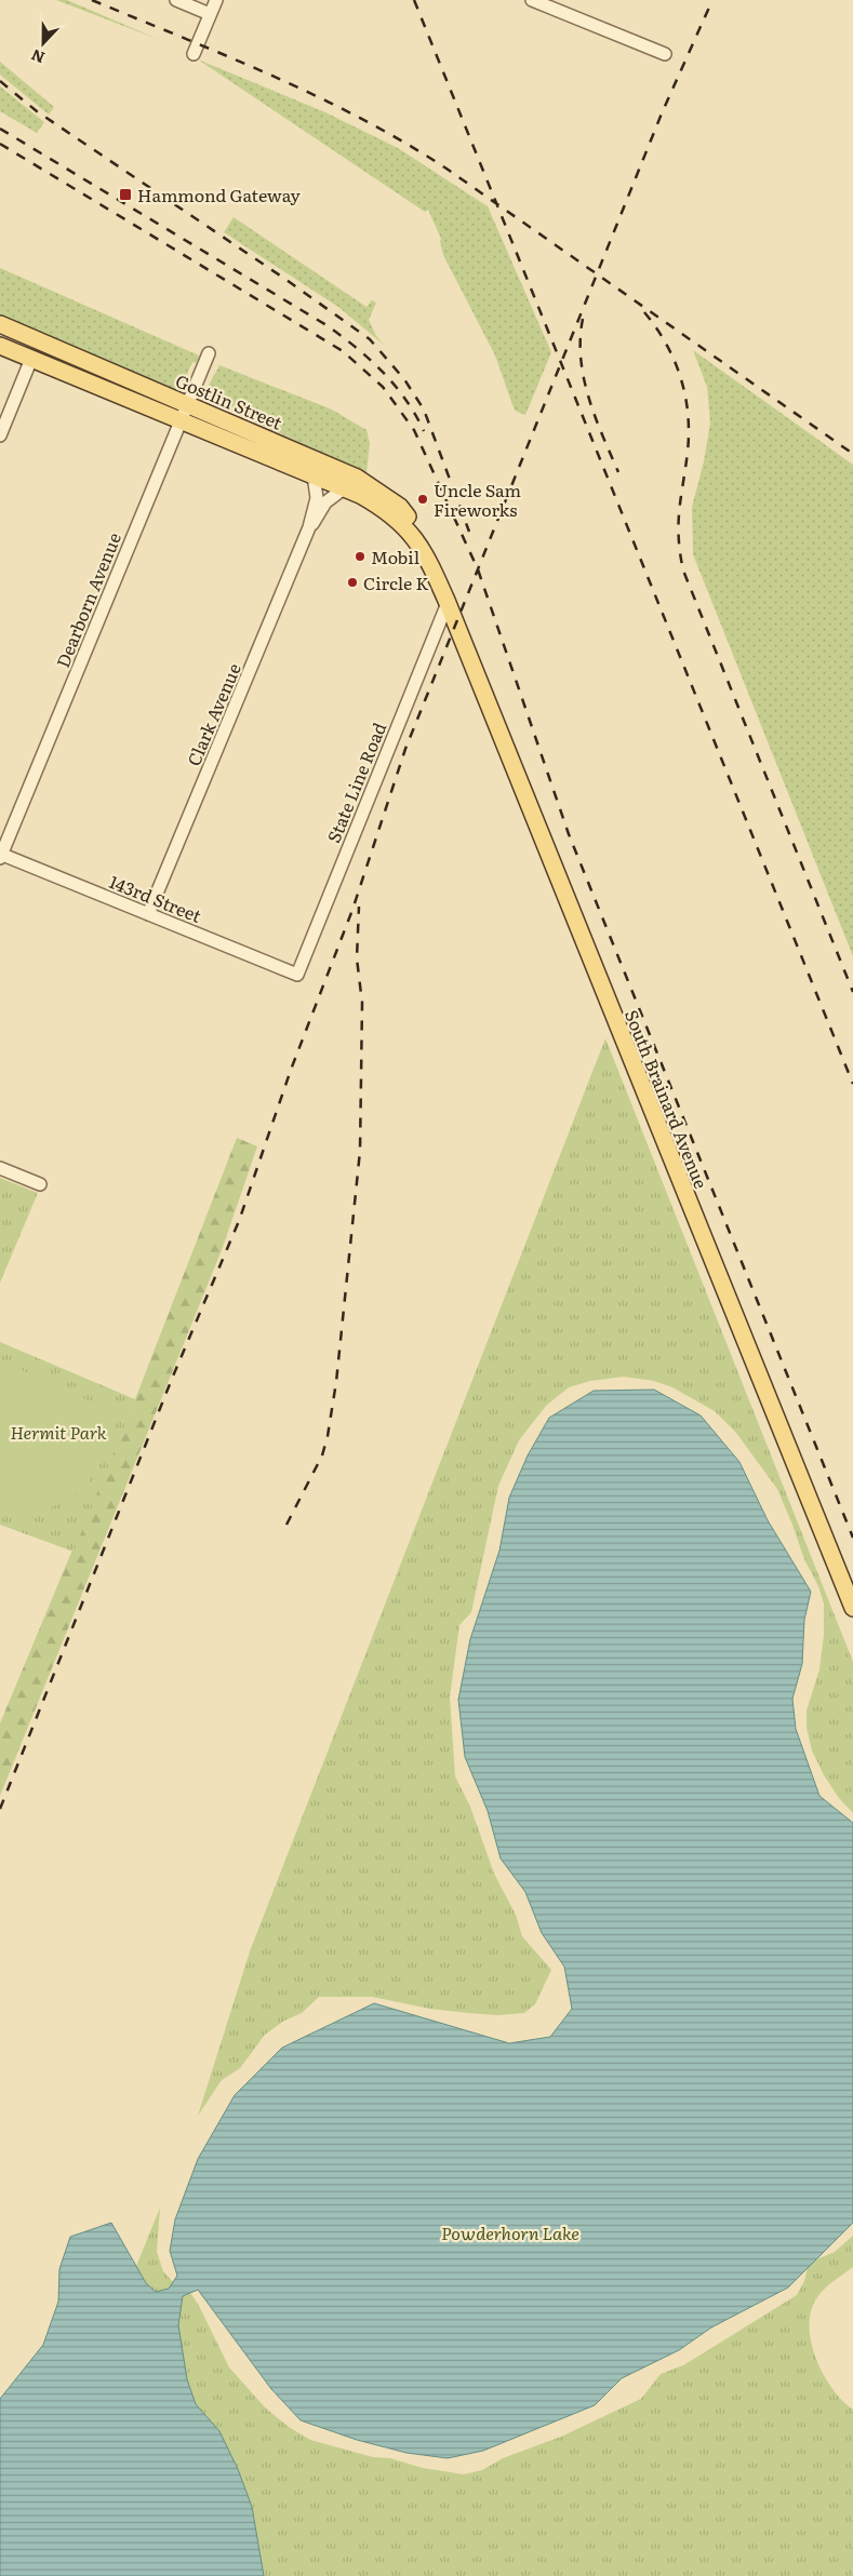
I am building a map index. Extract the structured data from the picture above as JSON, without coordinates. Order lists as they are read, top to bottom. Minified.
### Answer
{"streets":{"main road":["Gostlin Street","South Brainard Avenue"],"street":["Dearborn Avenue","Clark Avenue","State Line Road","143rd Street"]},"crossings":[["Gostlin Street","Dearborn Avenue"],["Gostlin Street","Clark Avenue"],["Gostlin Street","State Line Road"],["Gostlin Street","South Brainard Avenue"],["Dearborn Avenue","143rd Street"],["Clark Avenue","143rd Street"],["State Line Road","143rd Street"],["State Line Road","South Brainard Avenue"]],"parks":["Hermit Park","Powderhorn Lake"],"places":{"transit":["Hammond Gateway"],"other":["Uncle Sam Fireworks","Mobil","Circle K"]},"north":"bottom"}
